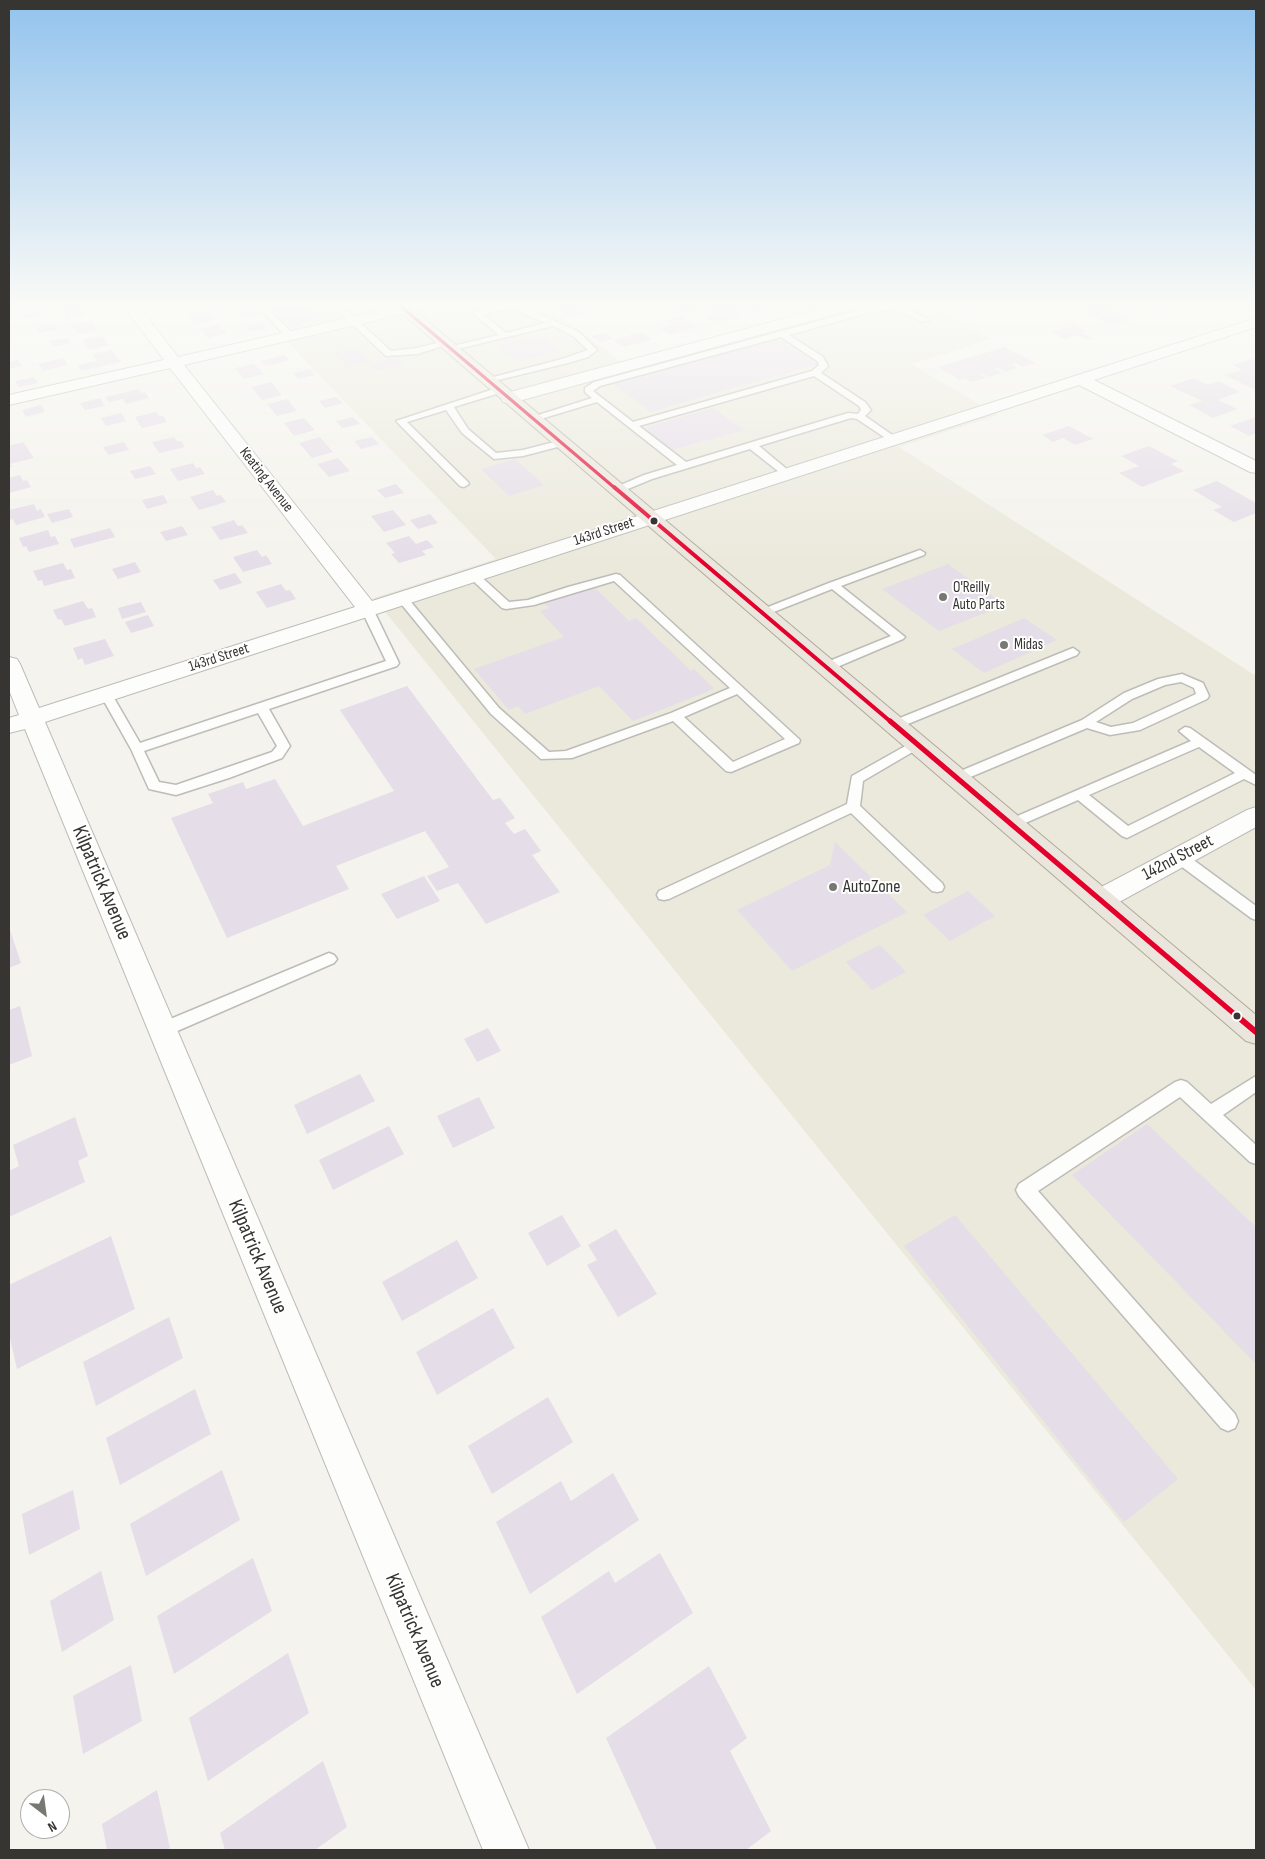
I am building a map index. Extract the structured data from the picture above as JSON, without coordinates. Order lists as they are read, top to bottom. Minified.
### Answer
{"streets":{"street":["Keating Avenue","143rd Street","142nd Street","Kilpatrick Avenue"]},"crossings":[["Keating Avenue","143rd Street"],["143rd Street","Kilpatrick Avenue"]],"places":["O'Reilly Auto Parts","Midas","AutoZone"],"north":"bottom right"}
